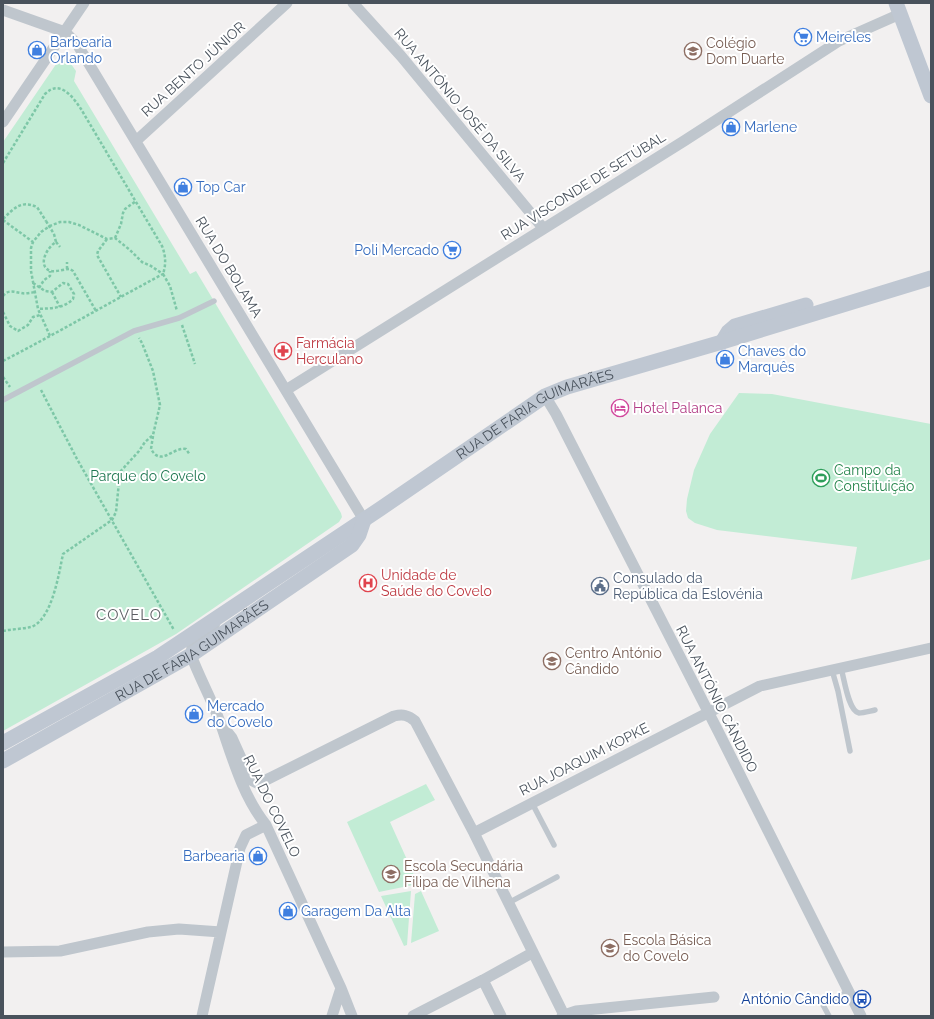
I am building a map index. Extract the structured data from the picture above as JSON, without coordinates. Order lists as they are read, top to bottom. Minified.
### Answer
{"streets":{"main road":["RUA DE FARIA GUIMARÃES"],"street":["RUA BENTO JÚNIOR","RUA ANTÓNIO JOSÉ DA SILVA","RUA VISCONDE DE SETÚBAL","RUA DO BOLAMA","RUA ANTÓNIO CÂNDIDO","RUA JOAQUIM KOPKE","RUA DO COVELO"]},"crossings":[["RUA BENTO JÚNIOR","RUA DO BOLAMA"],["RUA ANTÓNIO JOSÉ DA SILVA","RUA VISCONDE DE SETÚBAL"],["RUA VISCONDE DE SETÚBAL","RUA DO BOLAMA"],["RUA DO BOLAMA","RUA DE FARIA GUIMARÃES"],["RUA DE FARIA GUIMARÃES","RUA ANTÓNIO CÂNDIDO"],["RUA DE FARIA GUIMARÃES","RUA DO COVELO"],["RUA ANTÓNIO CÂNDIDO","RUA JOAQUIM KOPKE"]],"districts":["COVELO"],"parks":["Parque do Covelo"],"places":{"supermarket":["Meireles","Poli Mercado"],"shop":["Barbearia Orlando","Marlene","Top Car","Chaves do Marquês","Mercado do Covelo","Barbearia","Garagem Da Alta"],"school or university":["Colégio Dom Duarte","Centro António Cândido","Escola Secundária Filipa de Vilhena","Escola Básica do Covelo"],"pharmacy":["Farmácia Herculano"],"hotel":["Hotel Palanca"],"sports":["Campo da Constituição"],"hospital":["Unidade de Saúde do Covelo"],"public building":["Consulado da República da Eslovénia"],"bus stop":["António Cândido"]}}
